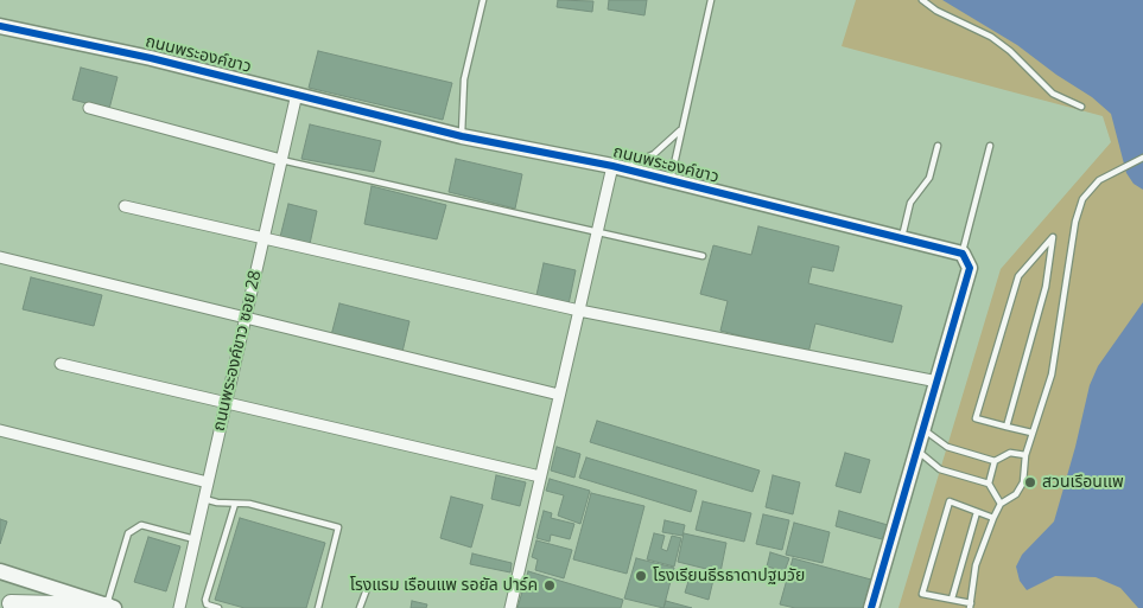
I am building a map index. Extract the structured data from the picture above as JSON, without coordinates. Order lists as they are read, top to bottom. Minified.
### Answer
{"streets":{"street":["ถนนพระองค์ขาว","ถนนพระองค์ขาว ซอย 28"]},"crossings":[["ถนนพระองค์ขาว","ถนนพระองค์ขาว ซอย 28"]],"places":["สวนเรึอนเเพ","โรงเรียนธีรธาดาปฐมวัย","โรงแรม เรือนแพ รอยัล ปาร์ค"]}
